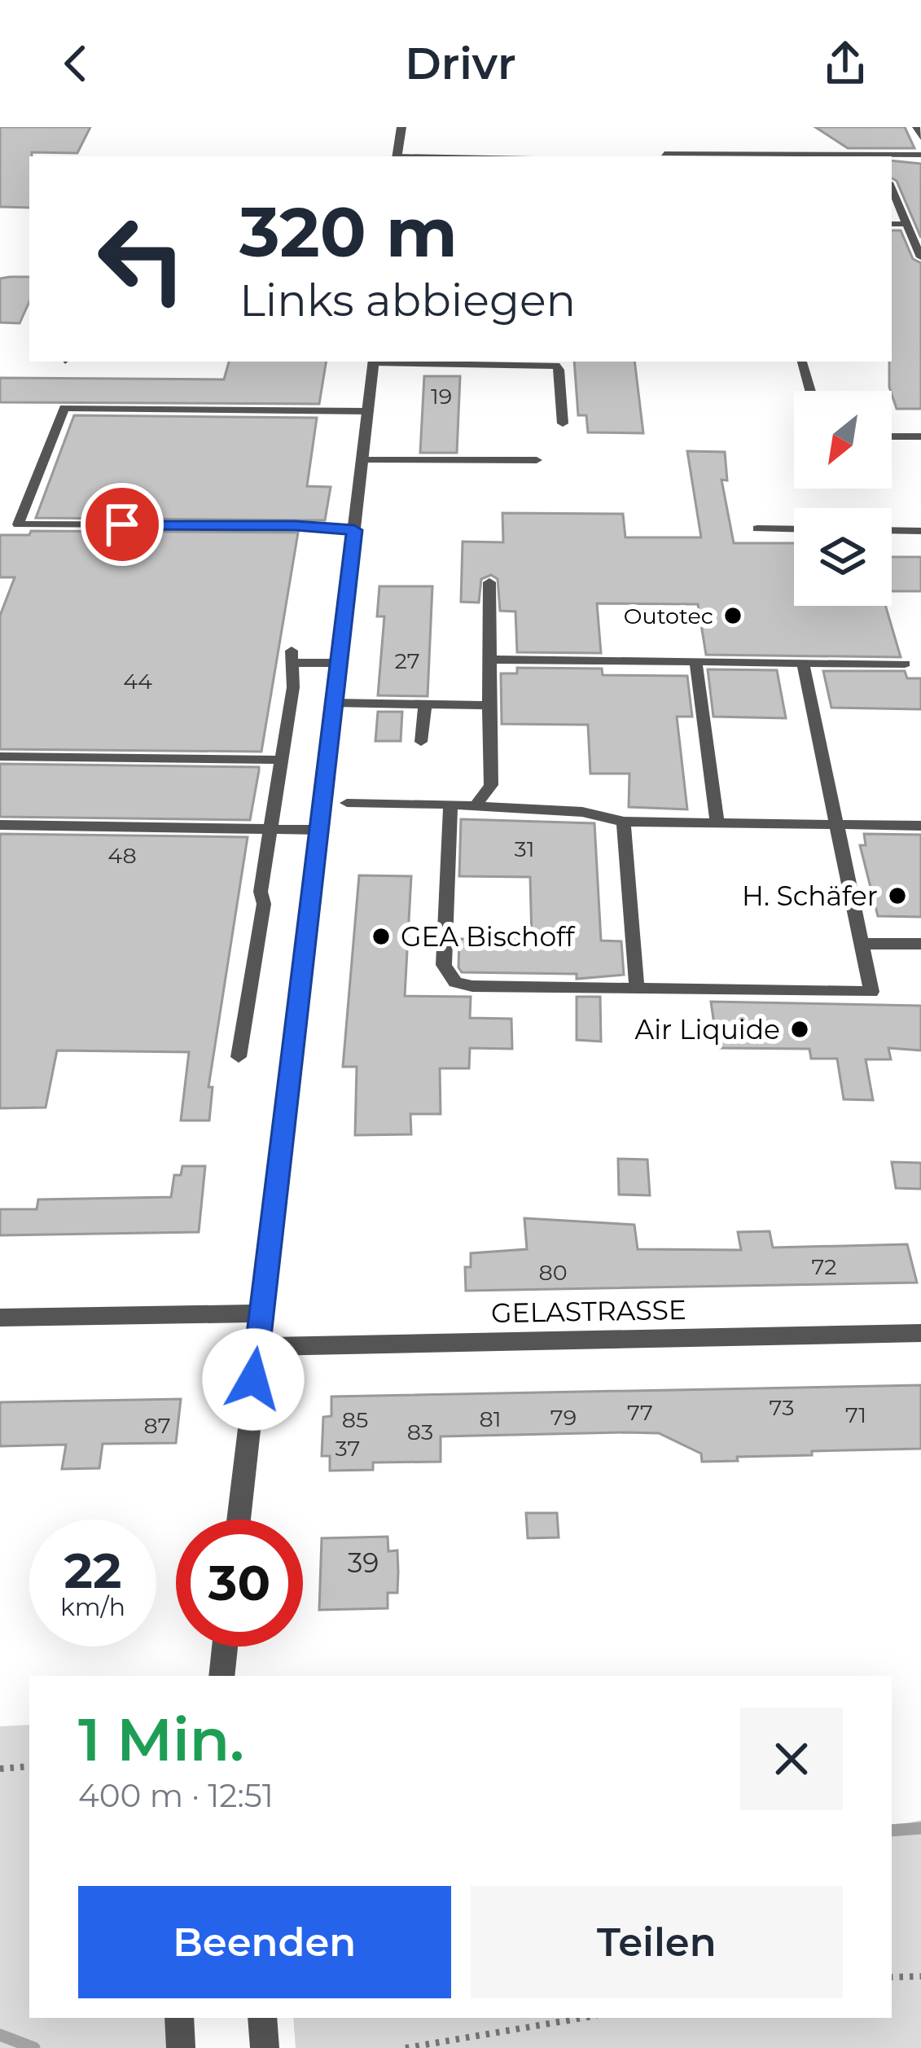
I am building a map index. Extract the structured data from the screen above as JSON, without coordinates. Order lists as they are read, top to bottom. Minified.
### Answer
{"streets":{"street":["GELASTRASSE"]},"places":["Outotec","H. Schäfer","GEA Bischoff","Air Liquide"],"house_numbers":["19","27","44","31","48","72","80","73","77","71","79","81","85","87","83","37","39"],"north":"bottom left","page":{"header":"Drivr","turn":["320 m","Links abbiegen"],"speed":"22 km/h","limit":"30","heading":["1 Min.","400 m · 12:51"],"buttons":["Beenden","Teilen"]}}
